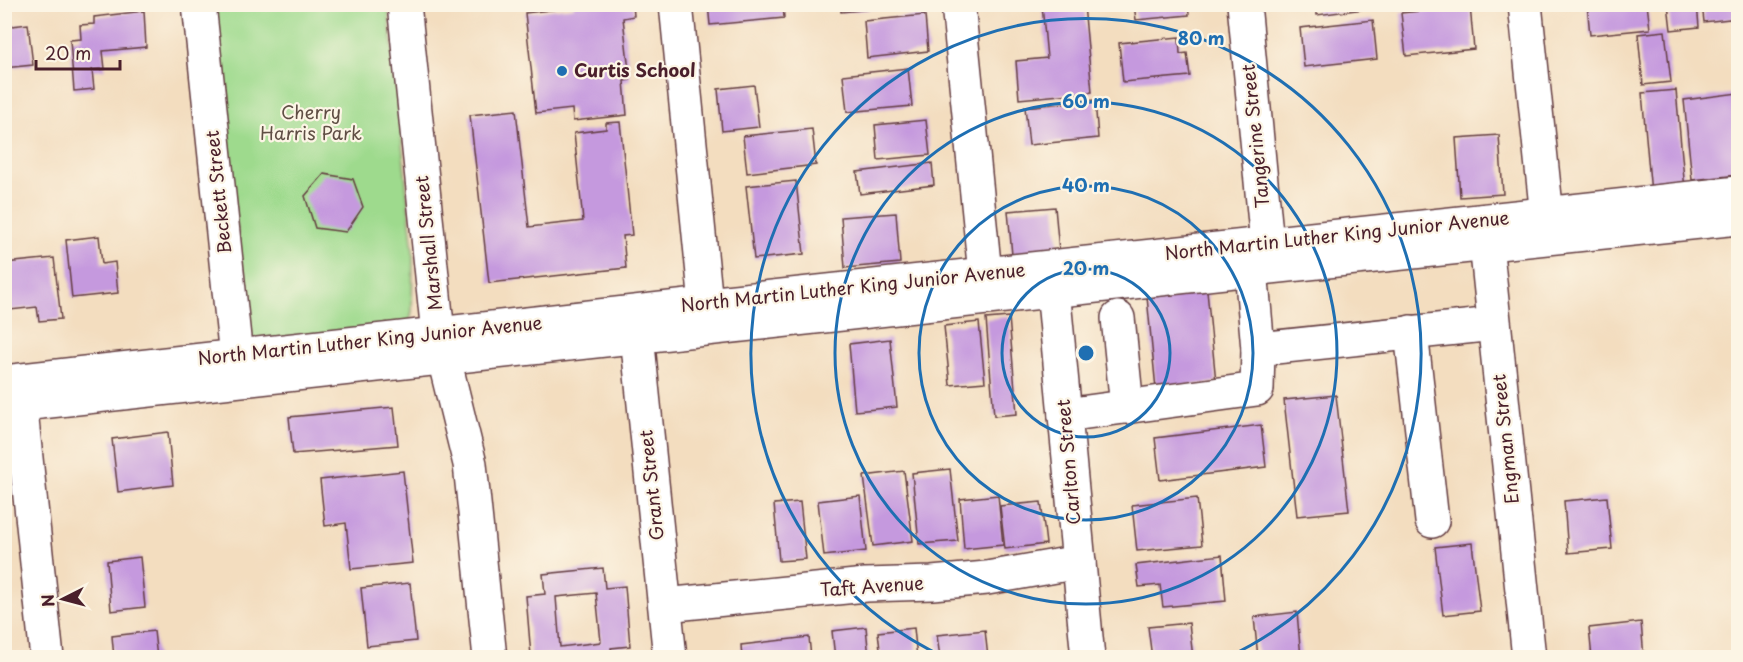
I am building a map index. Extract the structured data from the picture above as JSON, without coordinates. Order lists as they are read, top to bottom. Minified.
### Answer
{"streets":{"street":["Tangerine Street","Beckett Street","North Martin Luther King Junior Avenue","Marshall Street","Engman Street","Carlton Street","Grant Street","Taft Avenue"]},"crossings":[["Tangerine Street","North Martin Luther King Junior Avenue"],["Beckett Street","North Martin Luther King Junior Avenue"],["North Martin Luther King Junior Avenue","Marshall Street"],["North Martin Luther King Junior Avenue","Engman Street"],["North Martin Luther King Junior Avenue","Carlton Street"],["North Martin Luther King Junior Avenue","Grant Street"],["Carlton Street","Taft Avenue"],["Grant Street","Taft Avenue"]],"parks":["Cherry Harris Park"],"places":["Curtis School"],"scale_bar":"20 m","north":"left","rings":["80 m","60 m","40 m","20 m"]}
